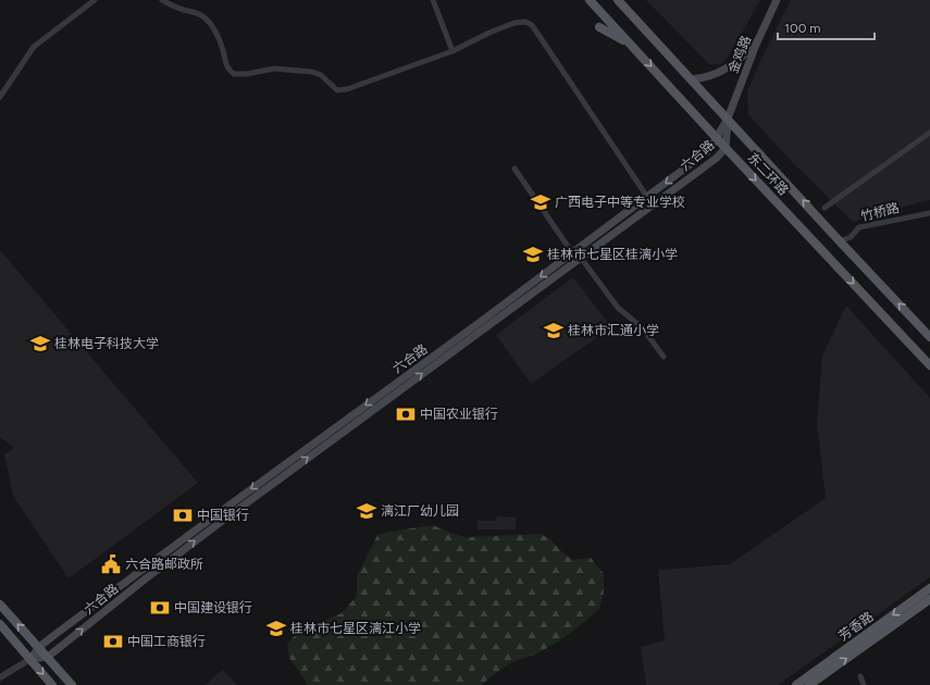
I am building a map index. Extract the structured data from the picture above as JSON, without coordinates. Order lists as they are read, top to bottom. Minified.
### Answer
{"streets":{"main road":["金鸡路","六合路","东二环路","芳香路"],"street":["竹桥路"]},"crossings":[["金鸡路","六合路"],["金鸡路","东二环路"],["六合路","东二环路"],["东二环路","竹桥路"]],"places":{"school or university":["广西电子中等专业学校","桂林市七星区桂漓小学","桂林市汇通小学","桂林电子科技大学","漓江厂幼儿园","桂林市七星区漓江小学"],"bank":["中国农业银行","中国银行","中国建设银行","中国工商银行"],"public building":["六合路邮政所"]},"scale_bar":"100 m"}
